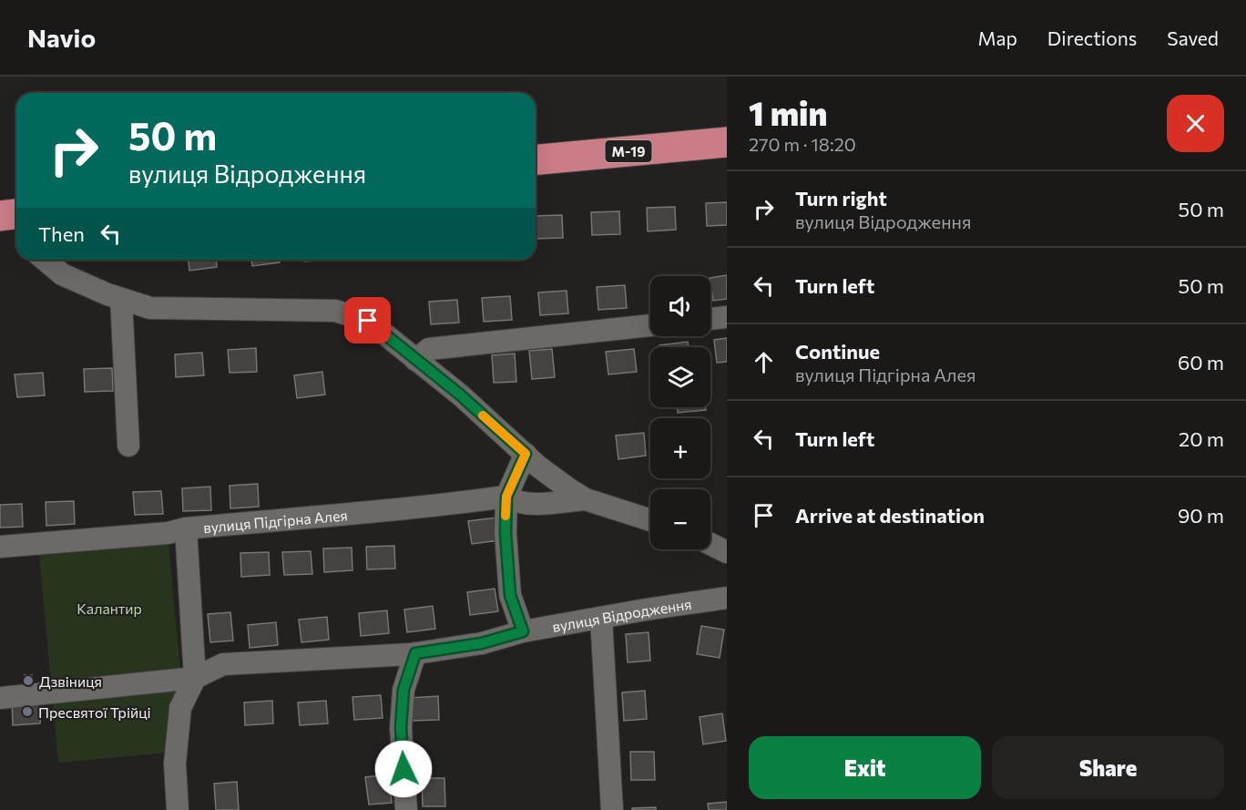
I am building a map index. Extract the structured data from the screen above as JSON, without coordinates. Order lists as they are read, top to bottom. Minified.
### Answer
{"streets":{"highway":["М-19"],"street":["вулиця Підгірна Алея","вулиця Відродження"]},"parks":["Калантир"],"places":["Дзвіниця","Пресвятої Трійці"],"page":{"header":"Navio","nav":["Map","Directions","Saved"],"heading":["1 min","270 m · 18:20"],"turn":["50 m","вулиця Відродження"],"list":[{"name":"Turn right","note":"вулиця Відродження","value":"50 m"},{"name":"Turn left","value":"50 m"},{"name":"Continue","note":"вулиця Підгірна Алея","value":"60 m"},{"name":"Turn left","value":"20 m"},{"name":"Arrive at destination","value":"90 m"}],"then":"Then","map_buttons":["+","−"],"buttons":["Exit","Share"]}}
